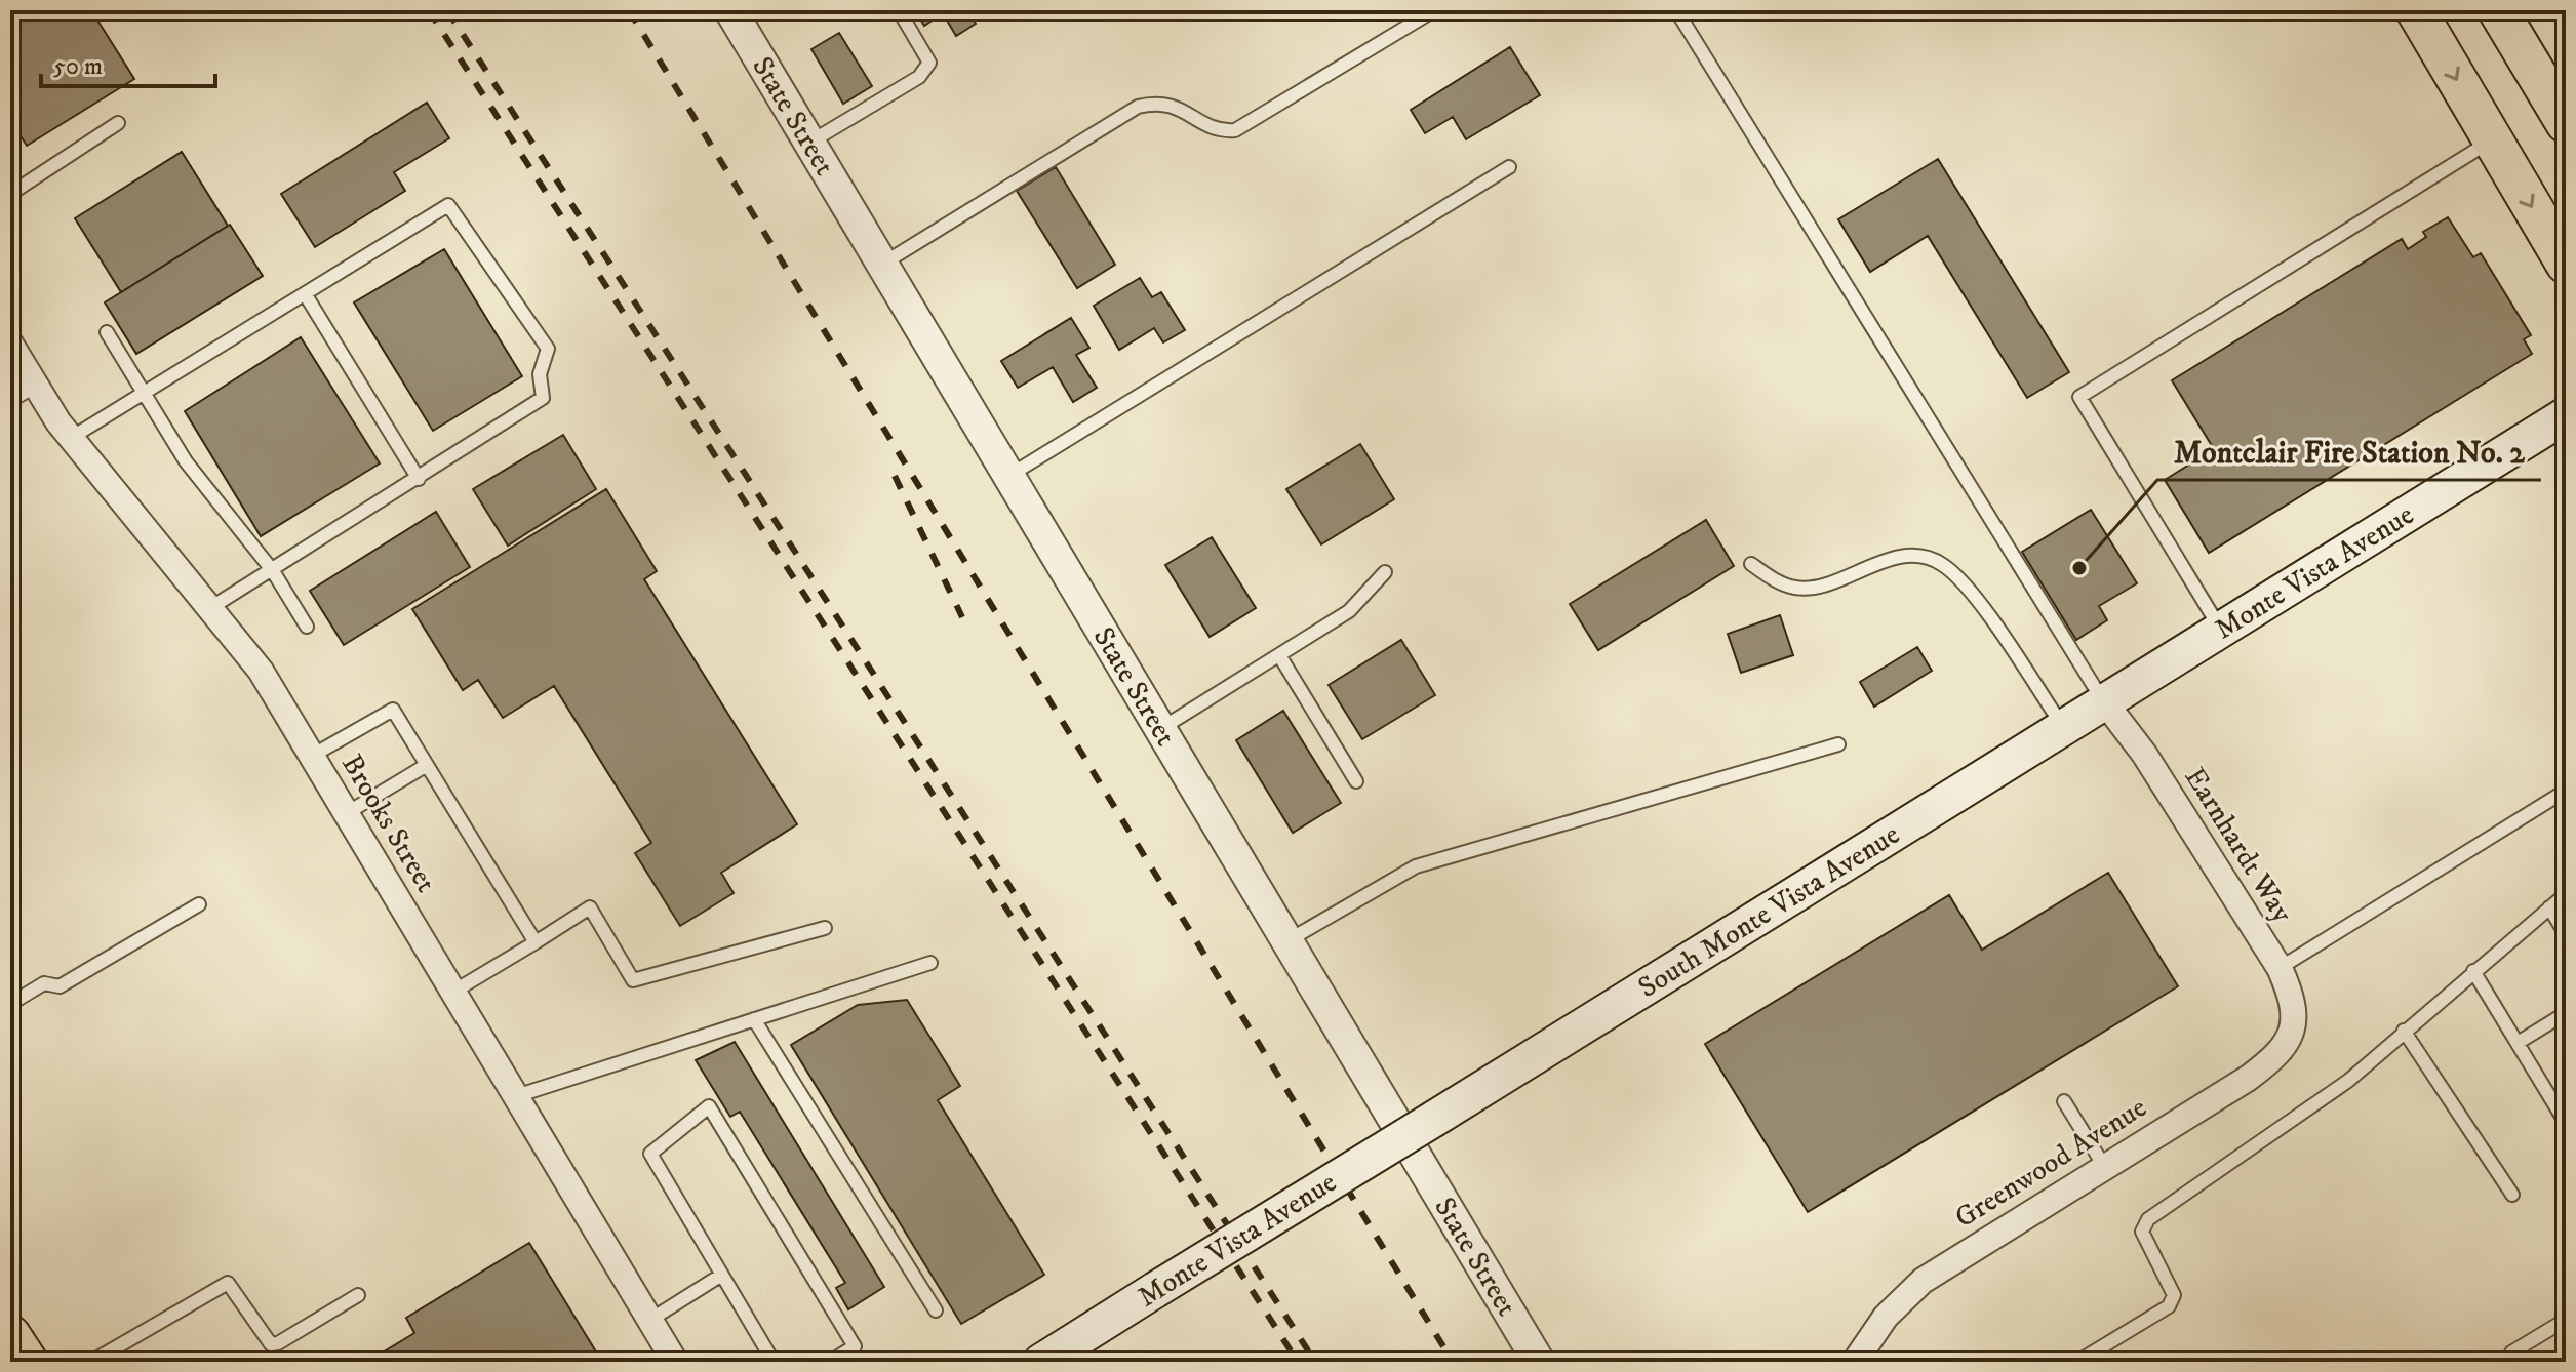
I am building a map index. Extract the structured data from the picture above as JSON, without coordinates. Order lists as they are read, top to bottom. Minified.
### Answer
{"streets":{"main road":["Monte Vista Avenue","South Monte Vista Avenue"],"street":["State Street","Brooks Street","Earnhardt Way","Greenwood Avenue"]},"crossings":[["Monte Vista Avenue","Earnhardt Way"],["Monte Vista Avenue","South Monte Vista Avenue"],["Earnhardt Way","South Monte Vista Avenue"],["Earnhardt Way","Greenwood Avenue"]],"places":["Montclair Fire Station No. 2"],"scale_bar":"50 m"}
